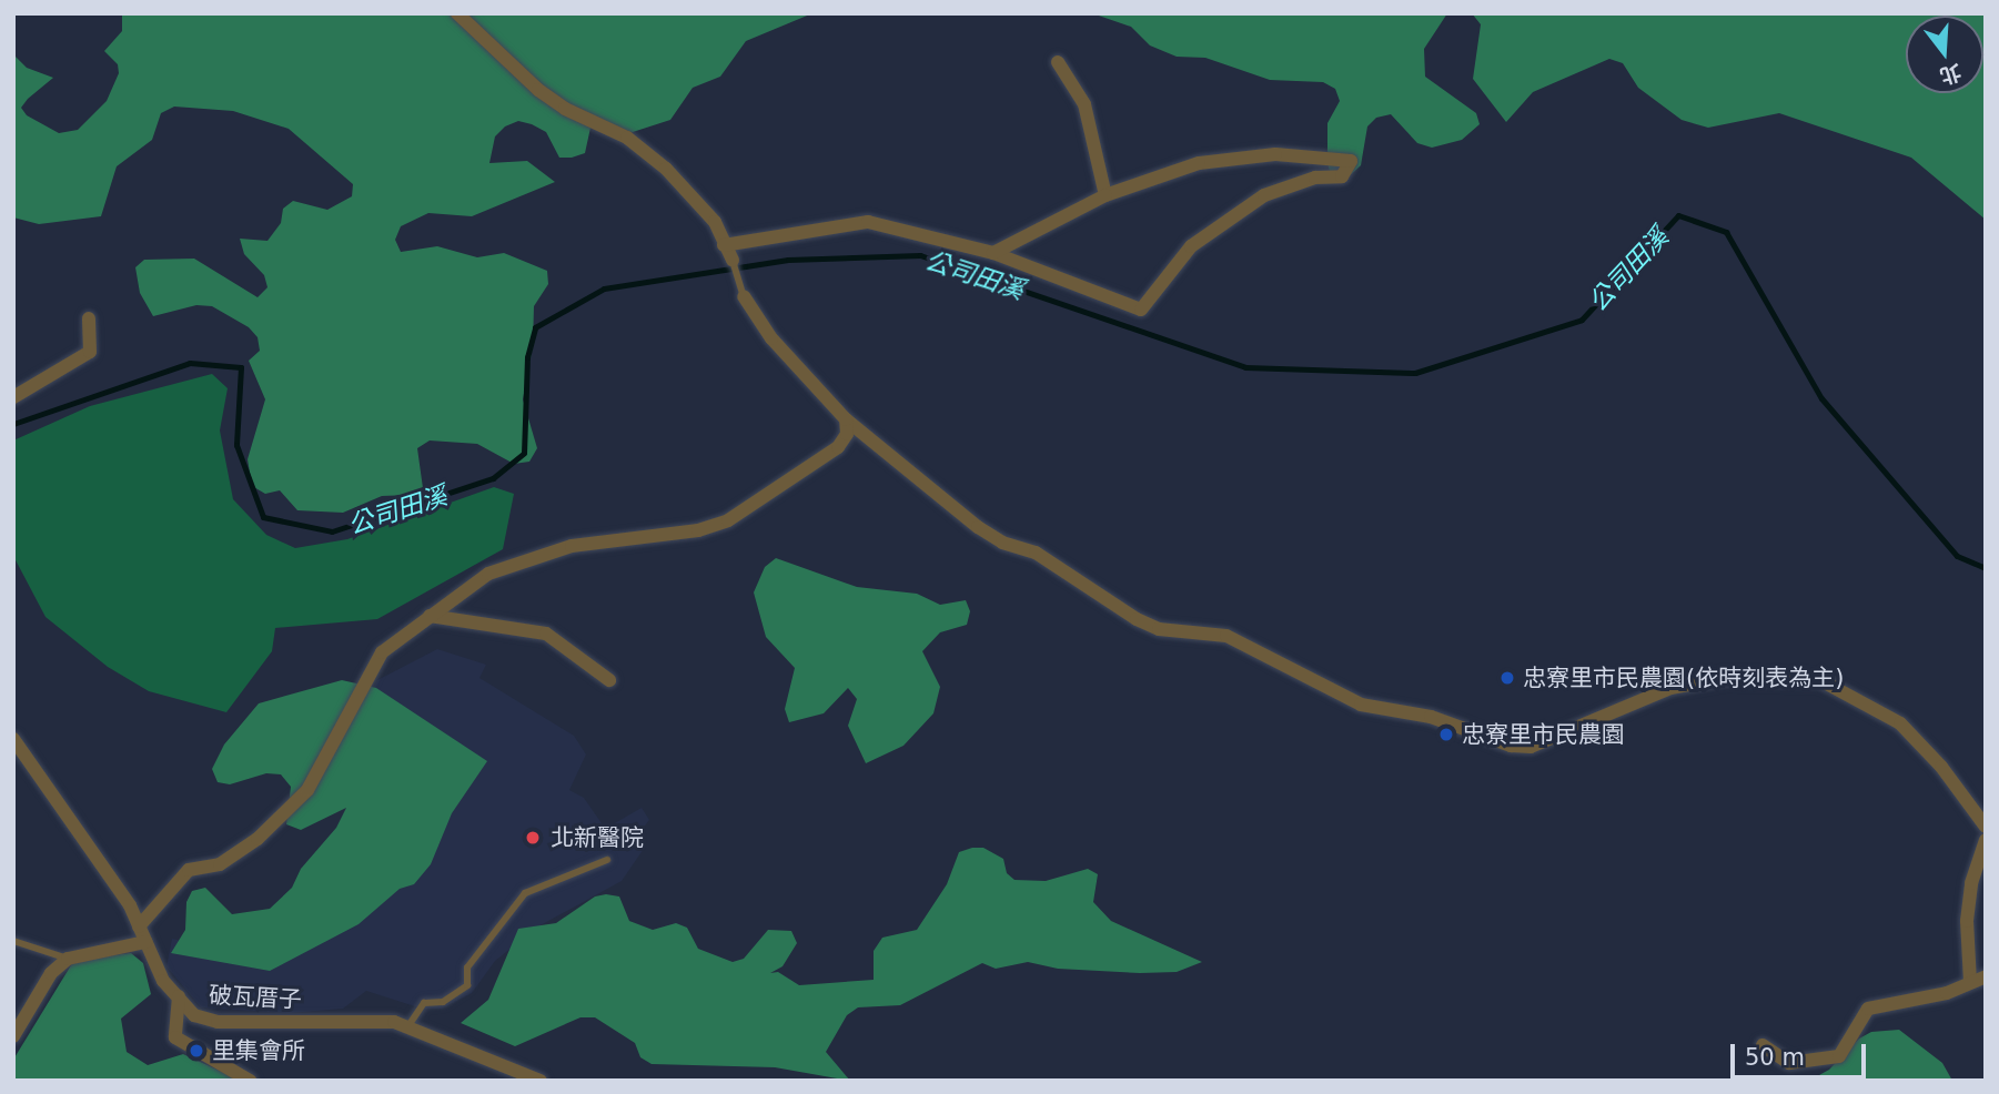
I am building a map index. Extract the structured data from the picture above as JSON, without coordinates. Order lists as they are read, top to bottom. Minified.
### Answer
{"streets":{"street":["破瓦厝子"]},"water":["公司田溪"],"places":["忠寮里市民農園(依時刻表為主)","忠寮里市民農園","北新醫院","里集會所"],"scale_bar":"50 m","north":"bottom"}
